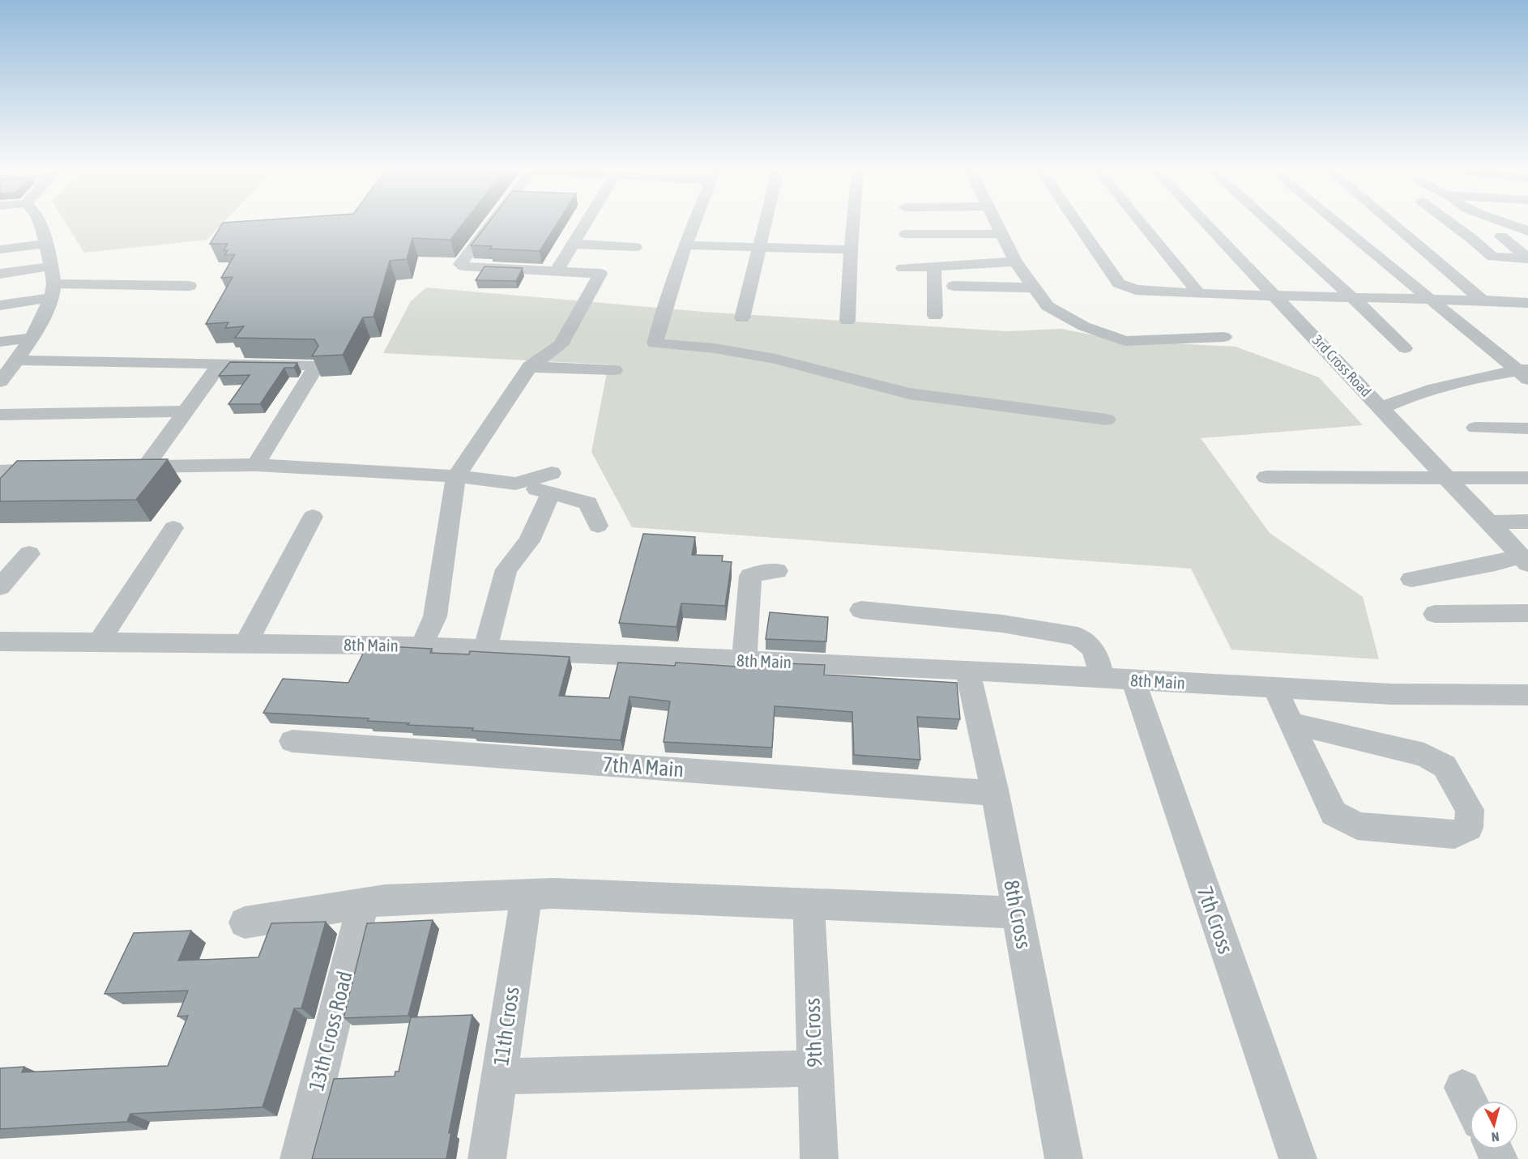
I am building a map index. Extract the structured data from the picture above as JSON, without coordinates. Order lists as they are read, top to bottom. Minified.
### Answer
{"streets":{"street":["3rd Cross Road","8th Main","7th A Main","8th Cross","7th Cross","11th Cross","13th Cross Road","9th Cross"]},"crossings":[["8th Main","8th Cross"],["8th Main","7th Cross"],["7th A Main","8th Cross"]],"north":"bottom"}
